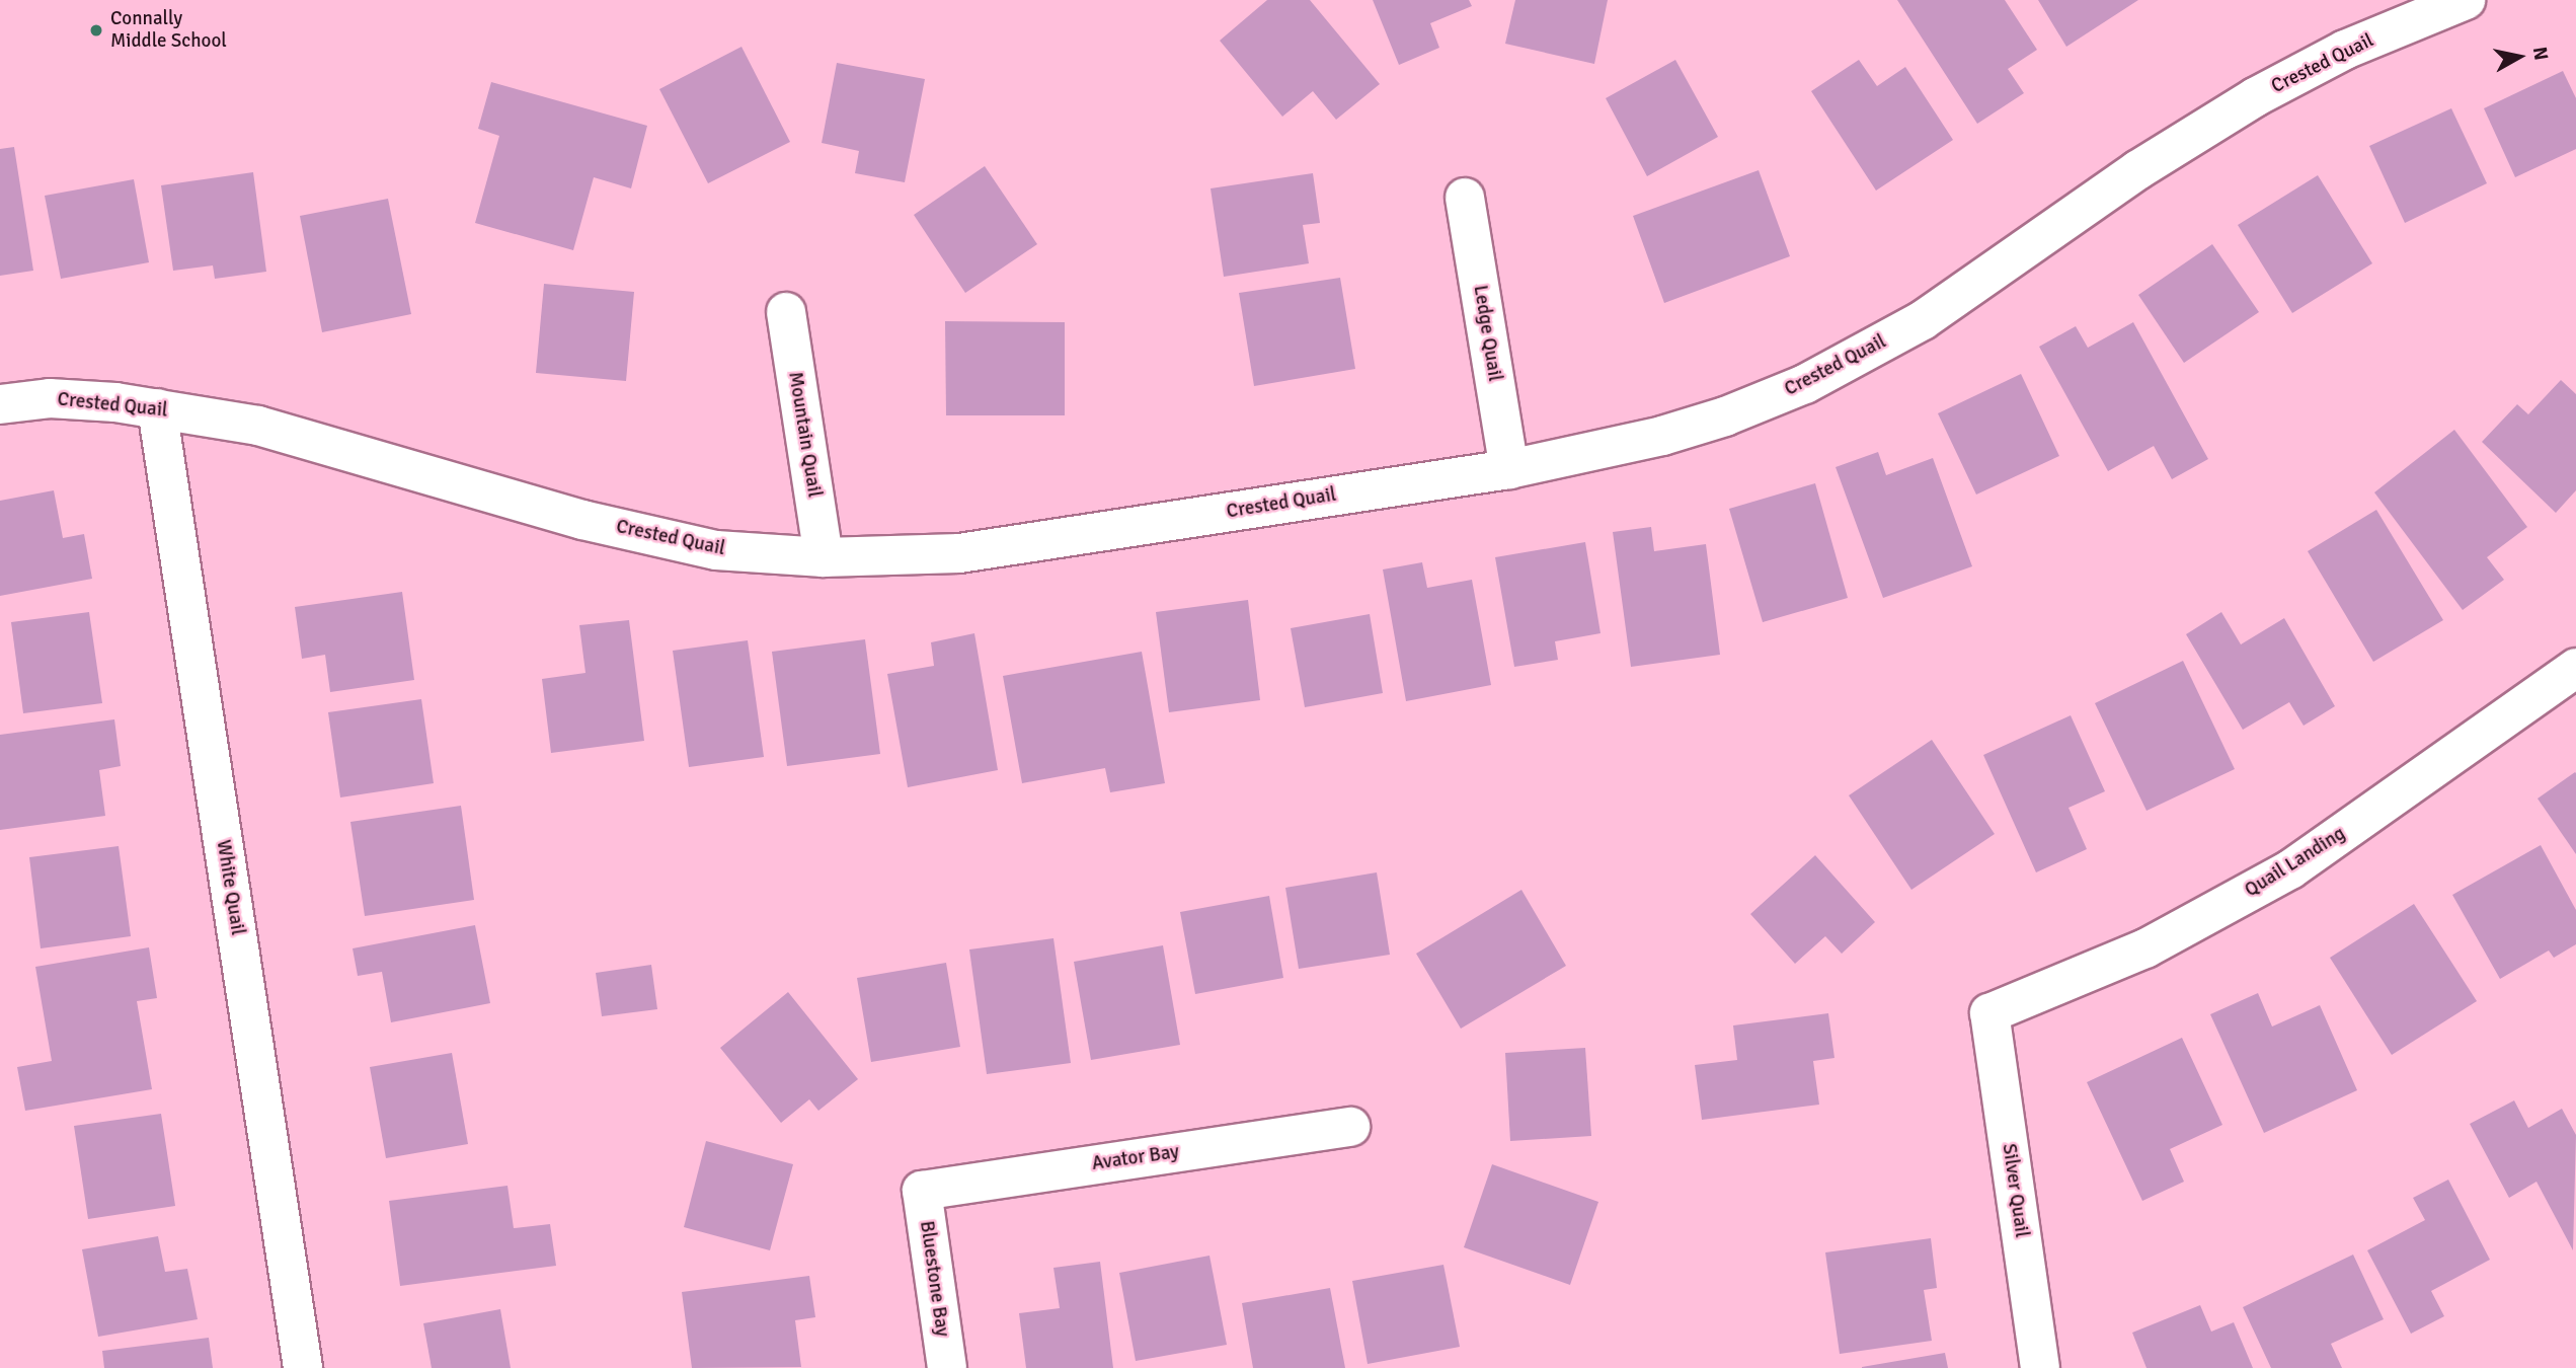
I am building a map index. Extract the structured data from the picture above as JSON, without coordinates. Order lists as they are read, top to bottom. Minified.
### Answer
{"streets":{"street":["Crested Quail","Ledge Quail","Mountain Quail","Quail Landing","White Quail","Avator Bay","Silver Quail","Bluestone Bay"]},"crossings":[["Crested Quail","Ledge Quail"],["Crested Quail","Mountain Quail"],["Crested Quail","White Quail"],["Quail Landing","Silver Quail"],["Avator Bay","Bluestone Bay"]],"places":["Connally Middle School"],"north":"right"}
